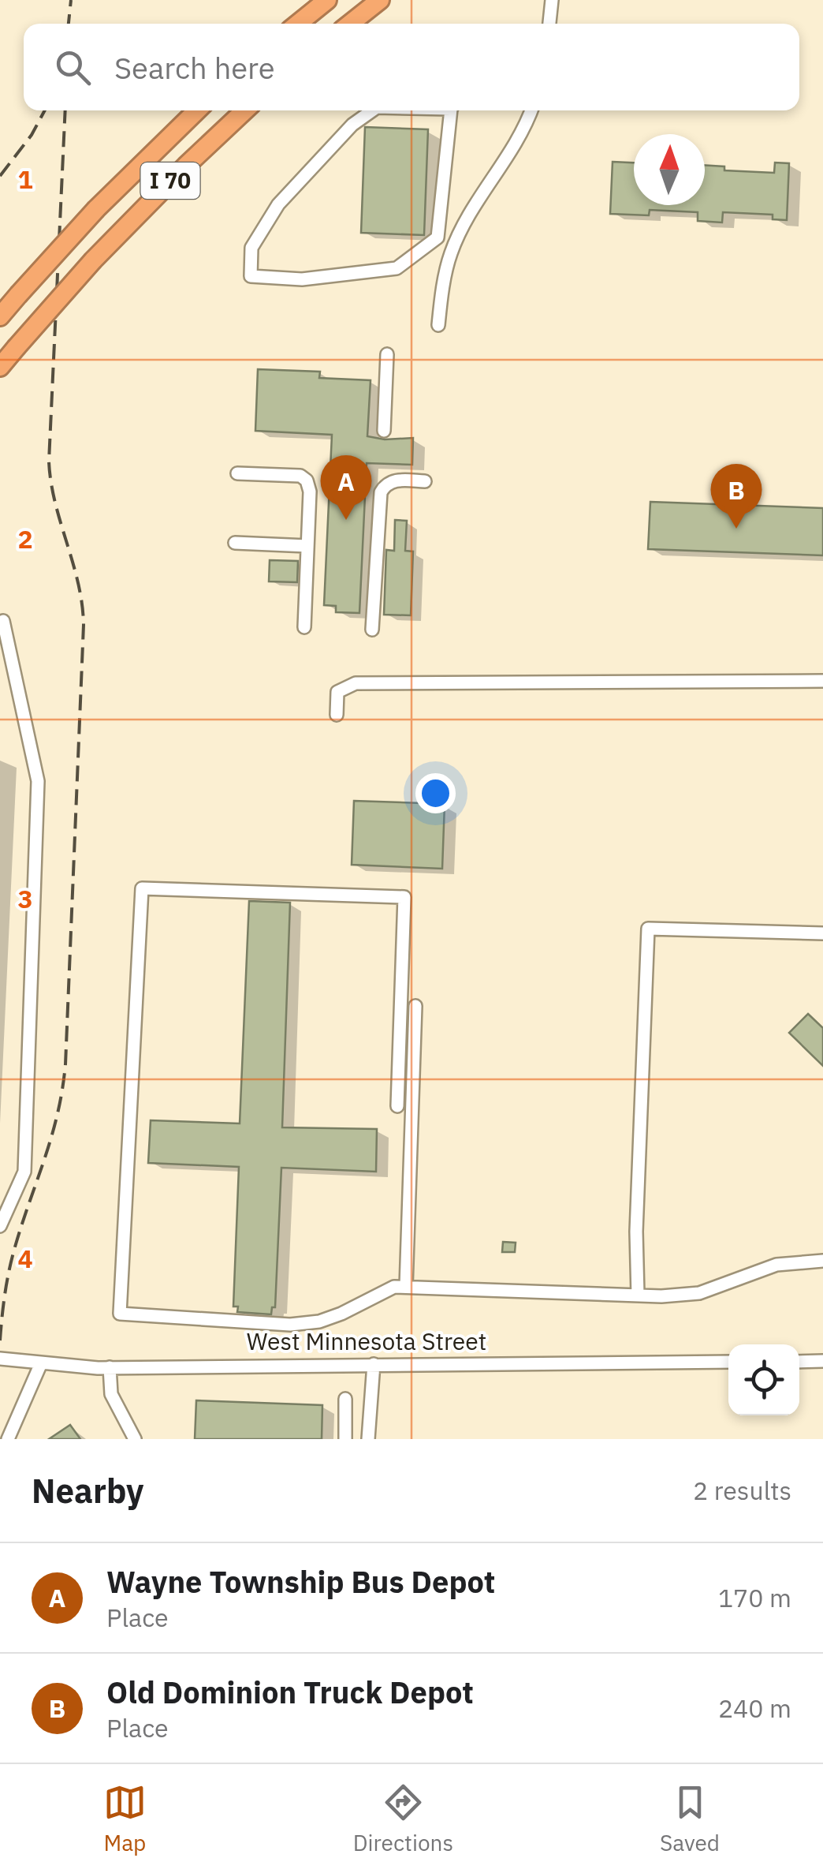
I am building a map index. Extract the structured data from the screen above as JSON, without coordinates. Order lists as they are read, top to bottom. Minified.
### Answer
{"streets":{"highway":["I 70"],"street":["West Minnesota Street"]},"north":"top","page":{"search":"Search here","pins":["A","B"],"heading":["Nearby","2 results"],"list":[{"mark":"A","name":"Wayne Township Bus Depot","note":"Place","value":"170 m"},{"mark":"B","name":"Old Dominion Truck Depot","note":"Place","value":"240 m"}],"nav":["Map","Directions","Saved"]},"grid":{"rows":["1","2","3","4"]}}
